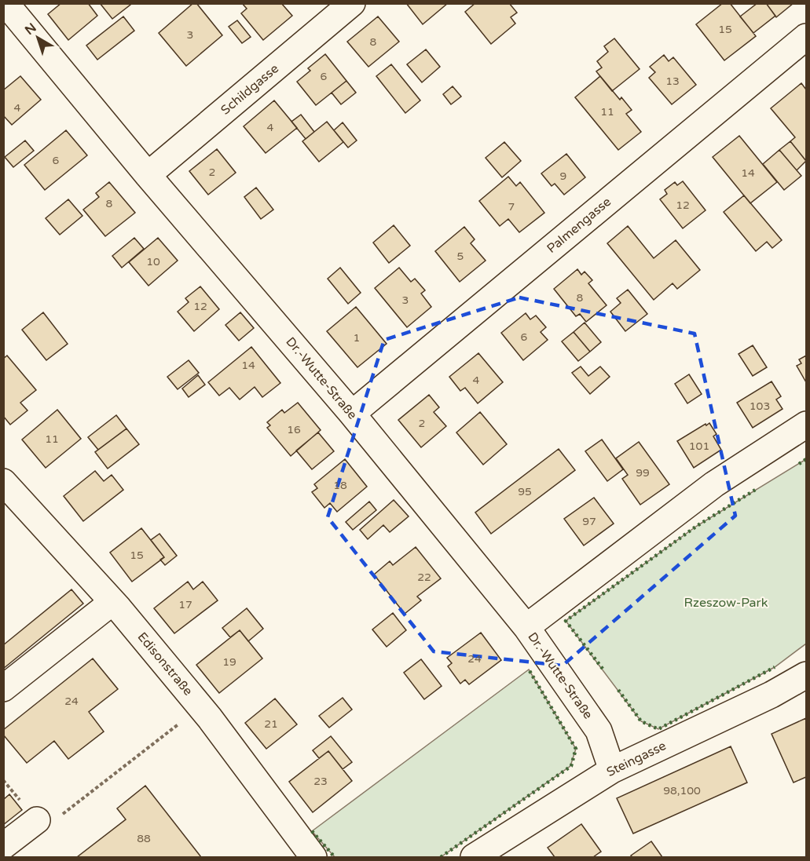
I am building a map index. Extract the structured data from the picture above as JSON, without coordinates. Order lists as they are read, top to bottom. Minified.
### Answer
{"streets":{"street":["Schildgasse","Palmengasse","Dr.-Wutte-Straße","Edisonstraße","Steingasse"]},"crossings":[["Schildgasse","Dr.-Wutte-Straße"],["Palmengasse","Dr.-Wutte-Straße"],["Dr.-Wutte-Straße","Steingasse"]],"parks":["Rzeszow-Park"],"house_numbers":["15","3","8","6","13","4","11","4","6","2","14","9","8","12","7","5","10","8","3","12","6","1","14","4","103","2","16","11","101","99","18","95","97","15","22","17","24","19","24","21","23","98,100","88"],"north":"top left"}
